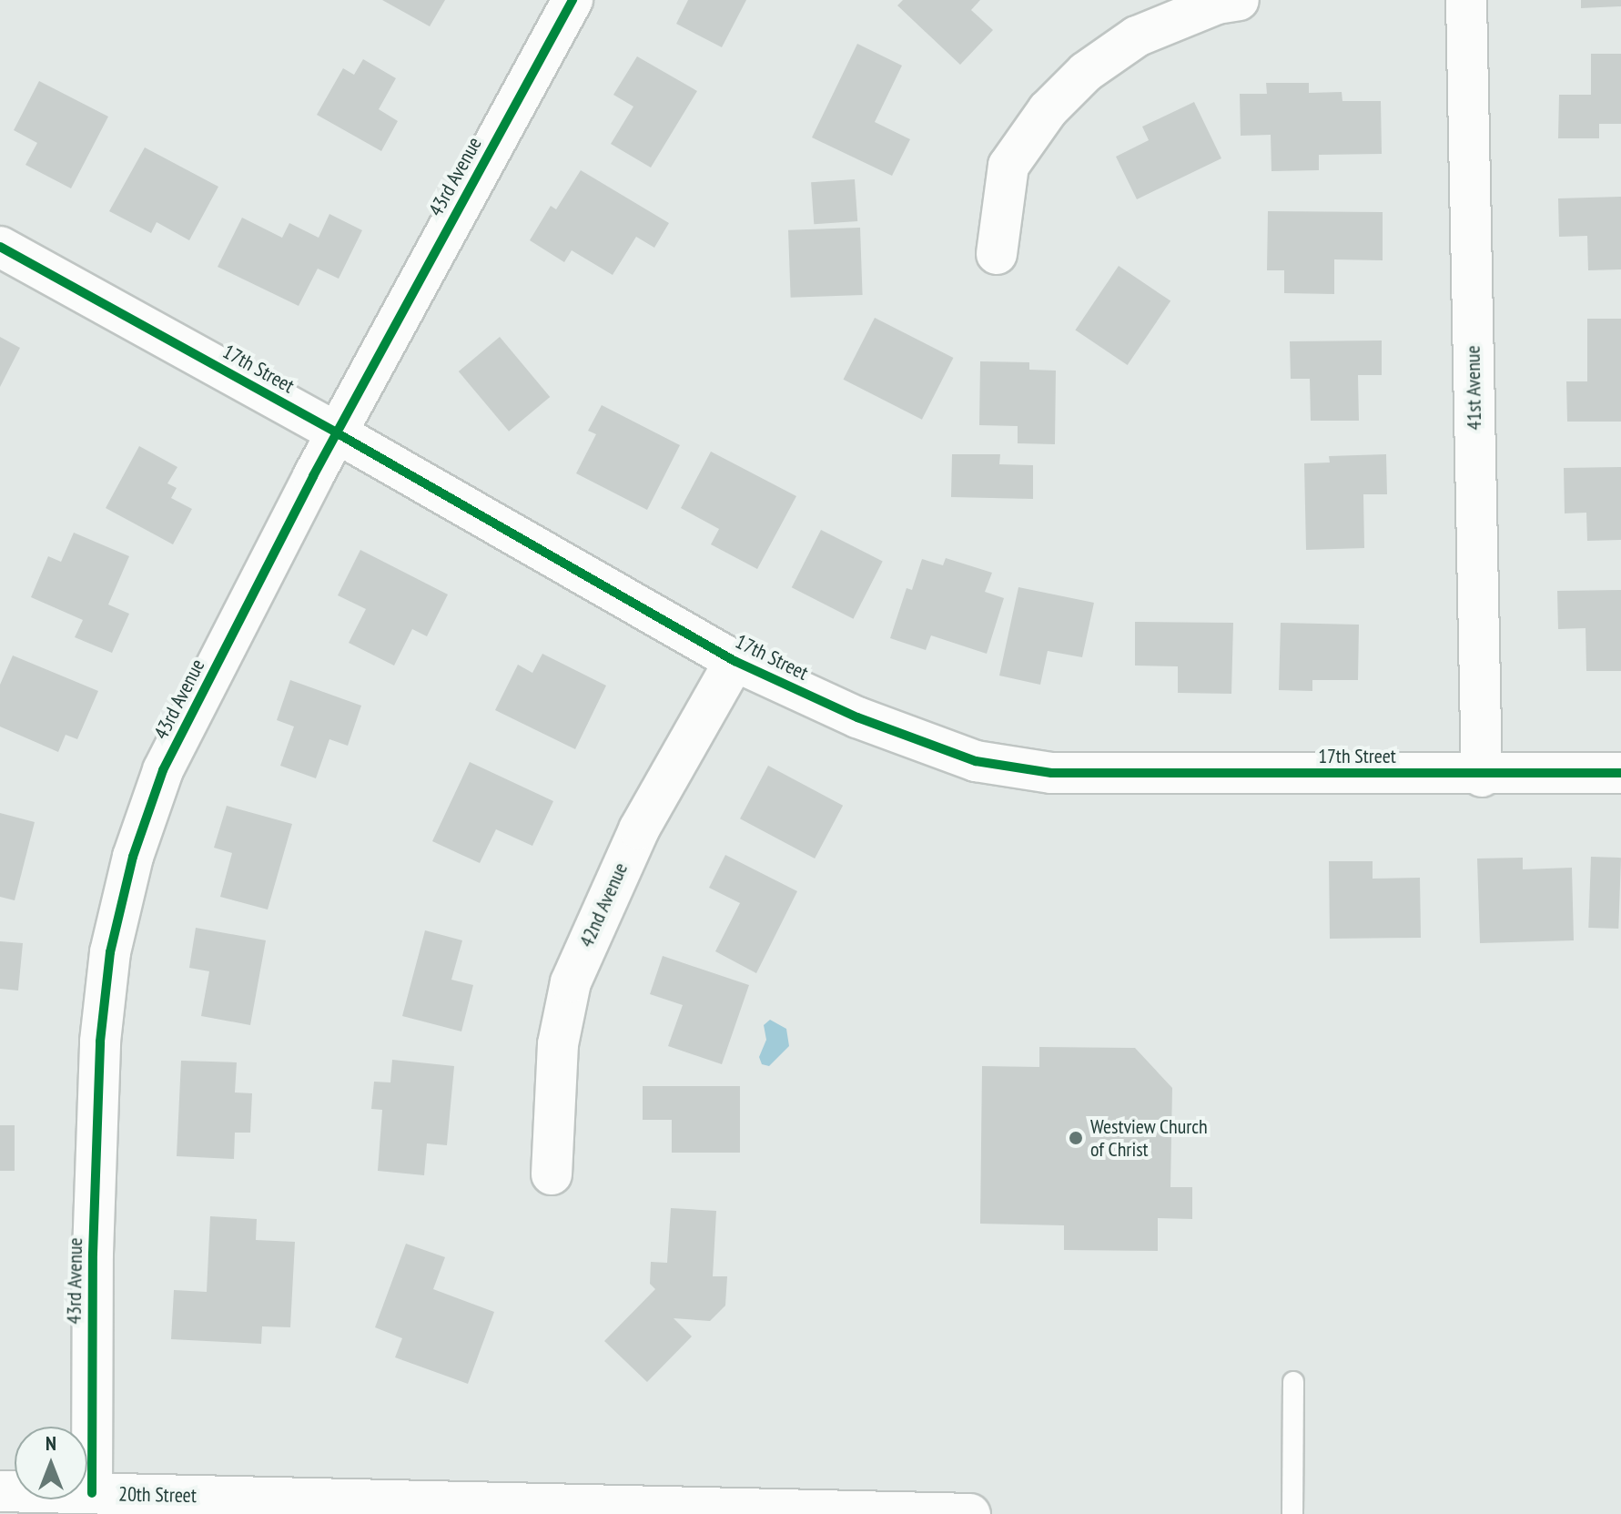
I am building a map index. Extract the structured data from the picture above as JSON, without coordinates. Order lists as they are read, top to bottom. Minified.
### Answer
{"streets":{"street":["43rd Avenue","17th Street","41st Avenue","42nd Avenue","20th Street"]},"crossings":[["43rd Avenue","17th Street"],["43rd Avenue","20th Street"],["17th Street","41st Avenue"],["17th Street","42nd Avenue"]],"places":["Westview Church of Christ"],"north":"top"}
